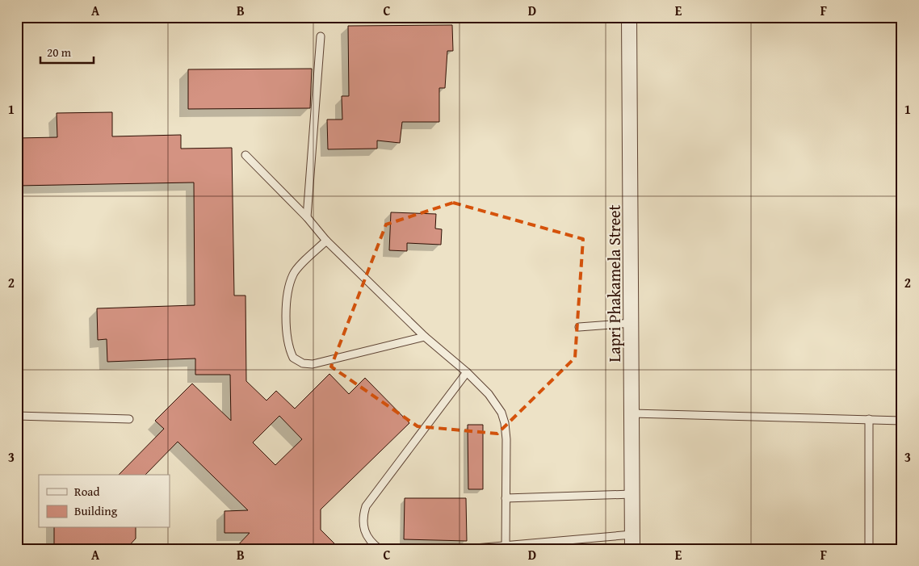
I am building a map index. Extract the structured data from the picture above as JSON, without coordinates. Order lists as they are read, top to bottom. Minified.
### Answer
{"streets":{"street":["Lapri Phakamela Street"]},"legend":["Road","Building"],"scale_bar":"20 m","grid":{"columns":["A","B","C","D","E","F"],"rows":["1","2","3"]}}
